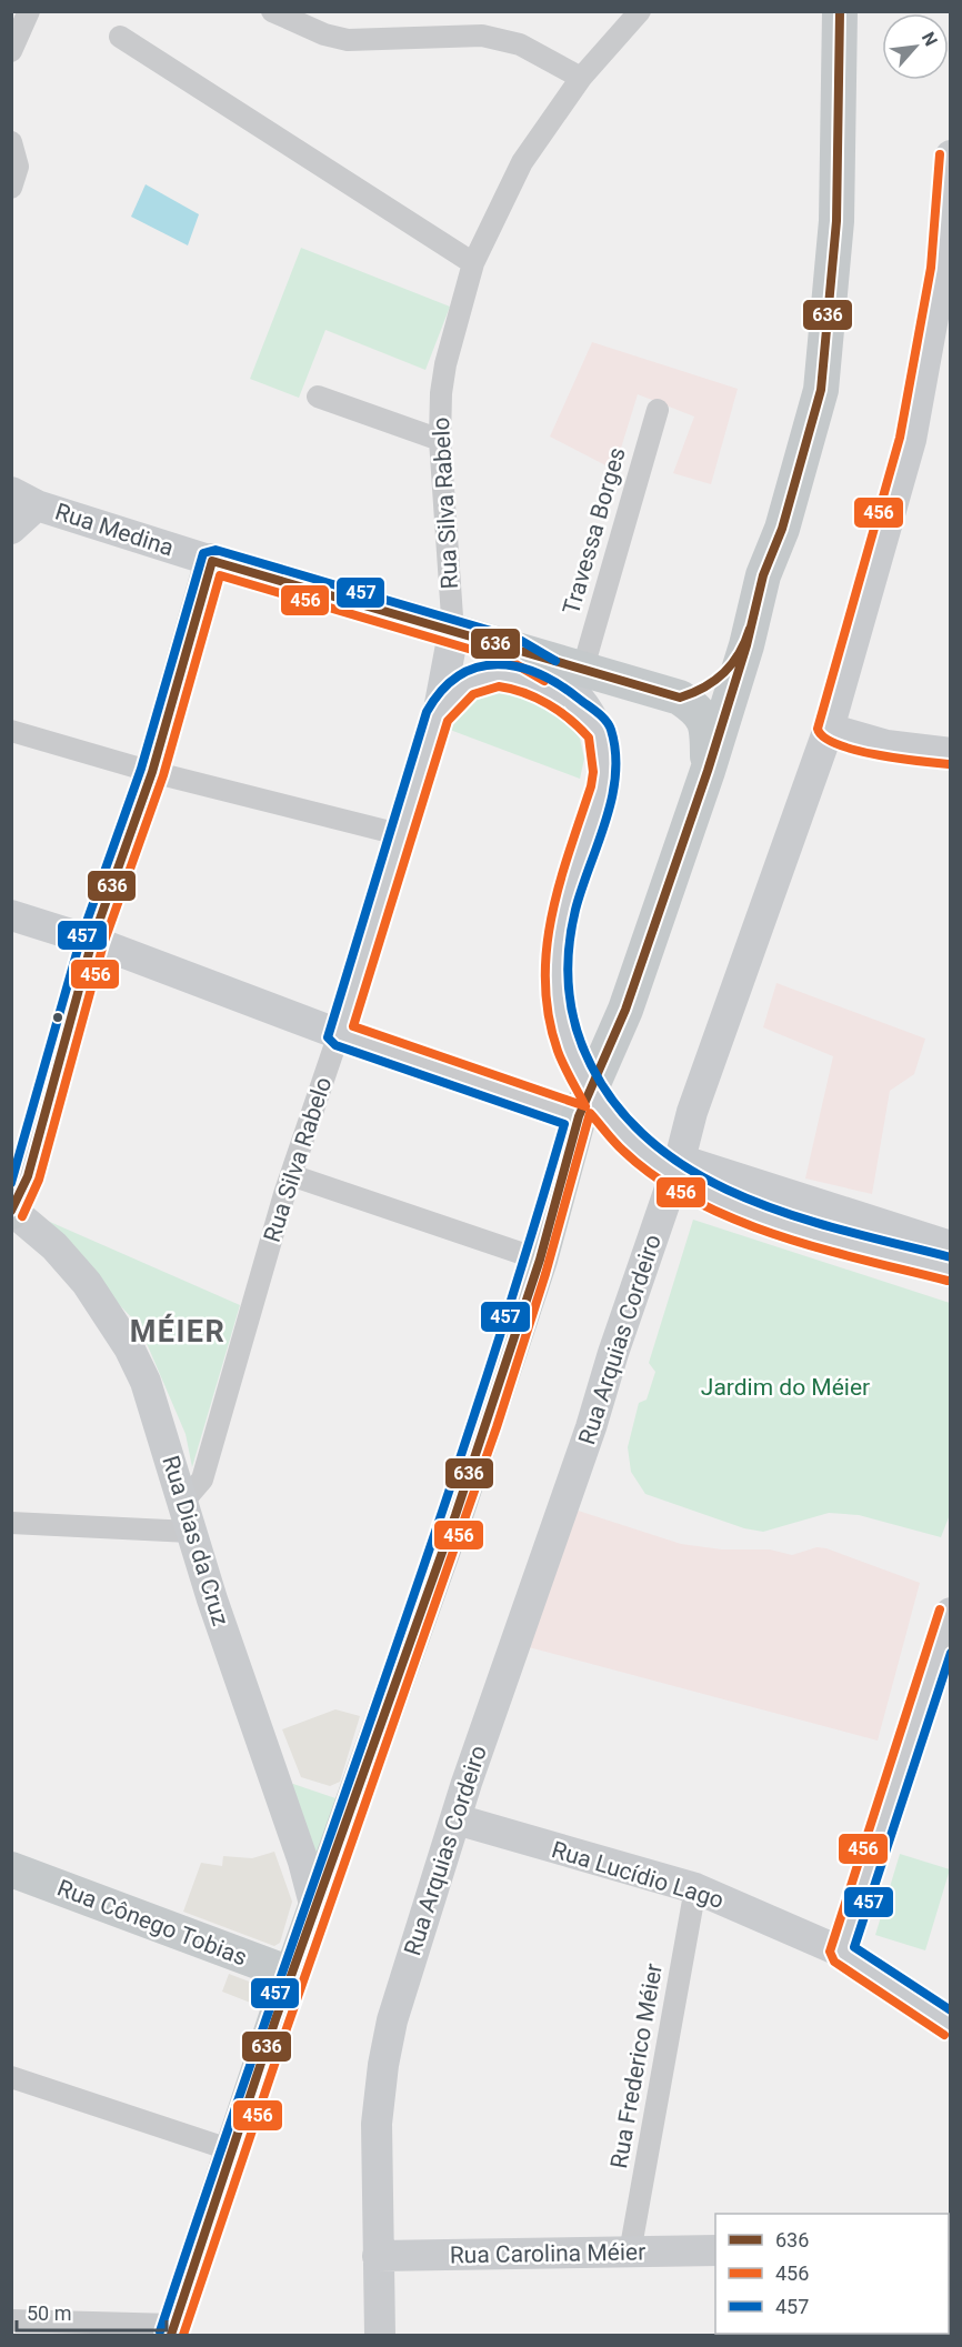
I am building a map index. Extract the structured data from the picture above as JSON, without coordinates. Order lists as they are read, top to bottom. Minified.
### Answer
{"streets":{"main road":["Rua Medina","Rua Cônego Tobias"],"street":["Rua Silva Rabelo","Travessa Borges","Rua Arquias Cordeiro","Rua Dias da Cruz","Rua Lucídio Lago","Rua Frederico Méier","Rua Carolina Méier"]},"crossings":[["Rua Silva Rabelo","Rua Medina"],["Rua Silva Rabelo","Rua Dias da Cruz"],["Rua Medina","Travessa Borges"],["Rua Arquias Cordeiro","Rua Lucídio Lago"],["Rua Arquias Cordeiro","Rua Carolina Méier"],["Rua Lucídio Lago","Rua Frederico Méier"],["Rua Frederico Méier","Rua Carolina Méier"]],"districts":["MÉIER"],"parks":["Jardim do Méier"],"lines":["transit line 636","transit line 456","transit line 457"],"legend":["636","456","457"],"scale_bar":"50 m","north":"top right"}
